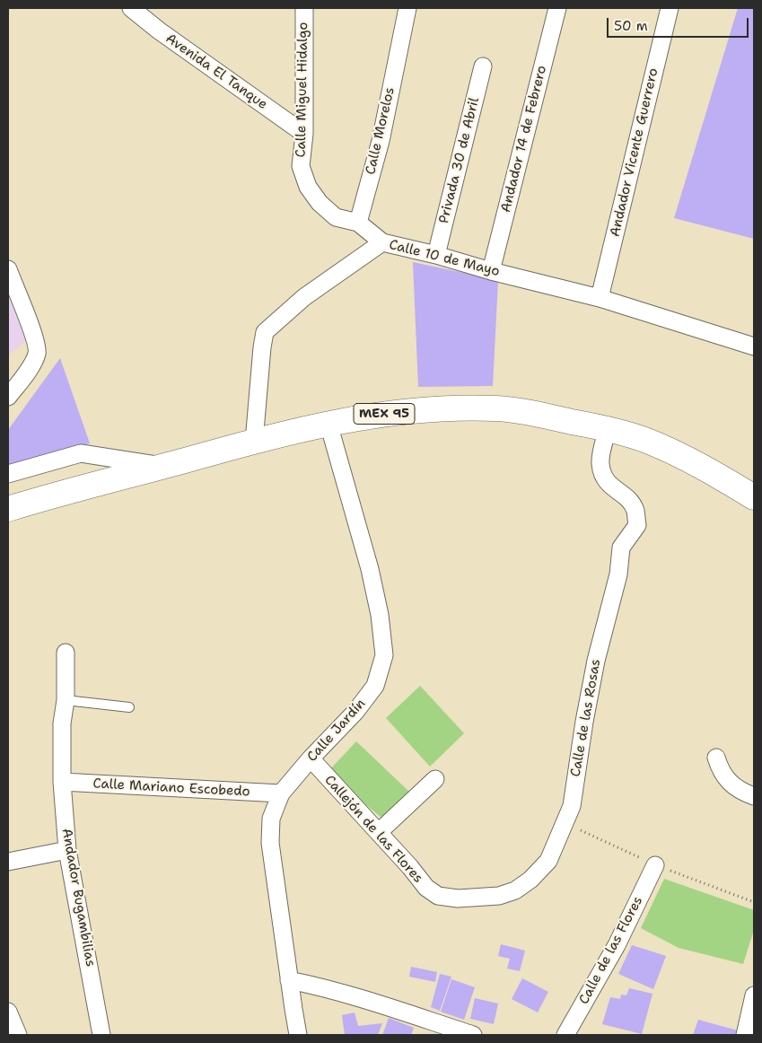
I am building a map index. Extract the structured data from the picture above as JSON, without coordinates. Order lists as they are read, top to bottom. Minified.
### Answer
{"streets":{"highway":["MEX 95"],"street":["Avenida El Tanque","Calle Miguel Hidalgo","Calle Morelos","Andador 14 de Febrero","Andador Vicente Guerrero","Privada 30 de Abril","Calle 10 de Mayo","Calle de las Rosas","Calle Jardín","Calle Mariano Escobedo","Callejón de las Flores","Andador Bugambilias","Calle de las Flores"]},"crossings":[["Avenida El Tanque","Calle Miguel Hidalgo"],["Calle Miguel Hidalgo","Calle Morelos"],["Andador 14 de Febrero","Calle 10 de Mayo"],["Andador Vicente Guerrero","Calle 10 de Mayo"],["Privada 30 de Abril","Calle 10 de Mayo"],["Calle 10 de Mayo","MEX 95"],["MEX 95","Calle de las Rosas"],["MEX 95","Calle Jardín"],["Calle de las Rosas","Callejón de las Flores"],["Calle Jardín","Calle Mariano Escobedo"],["Calle Jardín","Callejón de las Flores"],["Calle Mariano Escobedo","Andador Bugambilias"]],"scale_bar":"50 m"}
